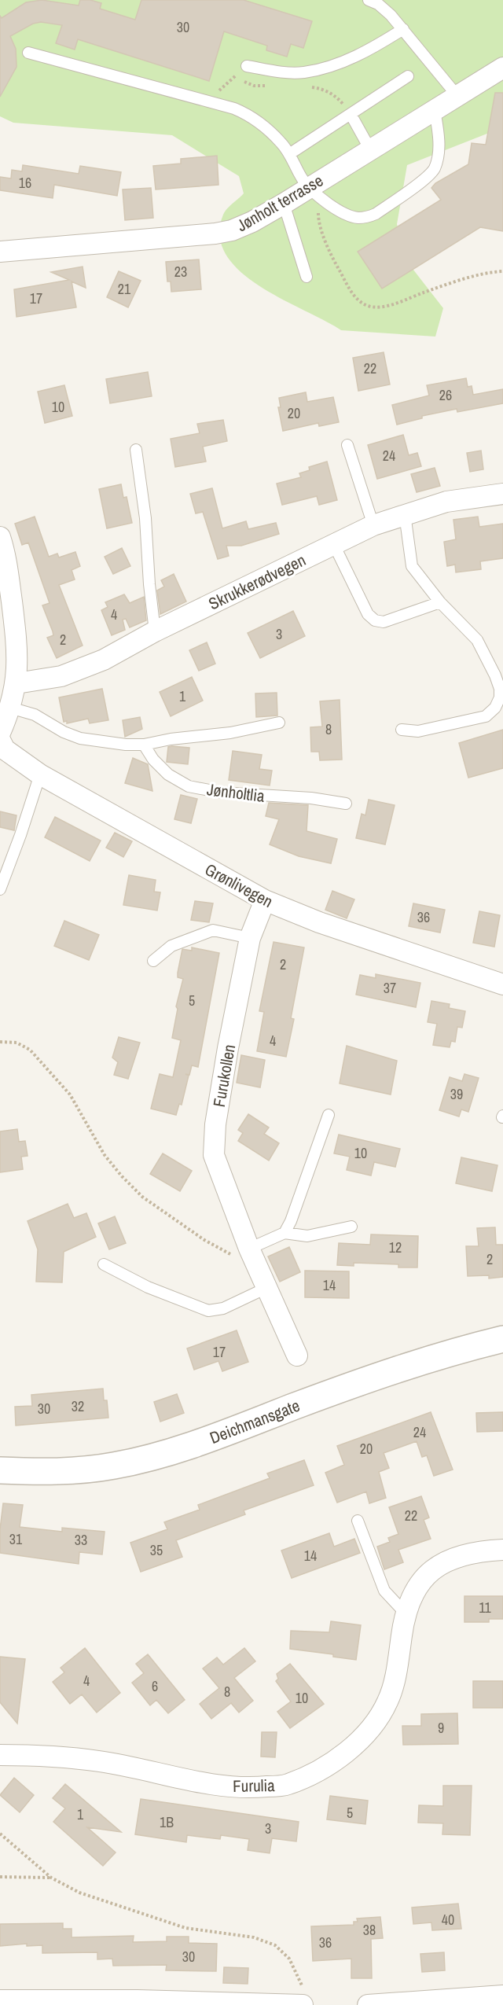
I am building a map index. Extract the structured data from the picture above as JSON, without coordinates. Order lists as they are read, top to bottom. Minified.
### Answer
{"streets":{"street":["Jønholt terrasse","Skrukkerødvegen","Grønlivegen","Furukollen","Deichmansgate","Furulia"],"lane":["Jønholtlia"]},"crossings":[["Grønlivegen","Furukollen"]],"house_numbers":["30","16","23","21","17","22","26","10","20","24","4","3","2","1","8","36","2","37","5","4","39","10","12","2","14","17","32","30","24","20","22","31","33","35","14","11","4","6","8","10","9","5","1","1B","3","40","38","36","30"]}
